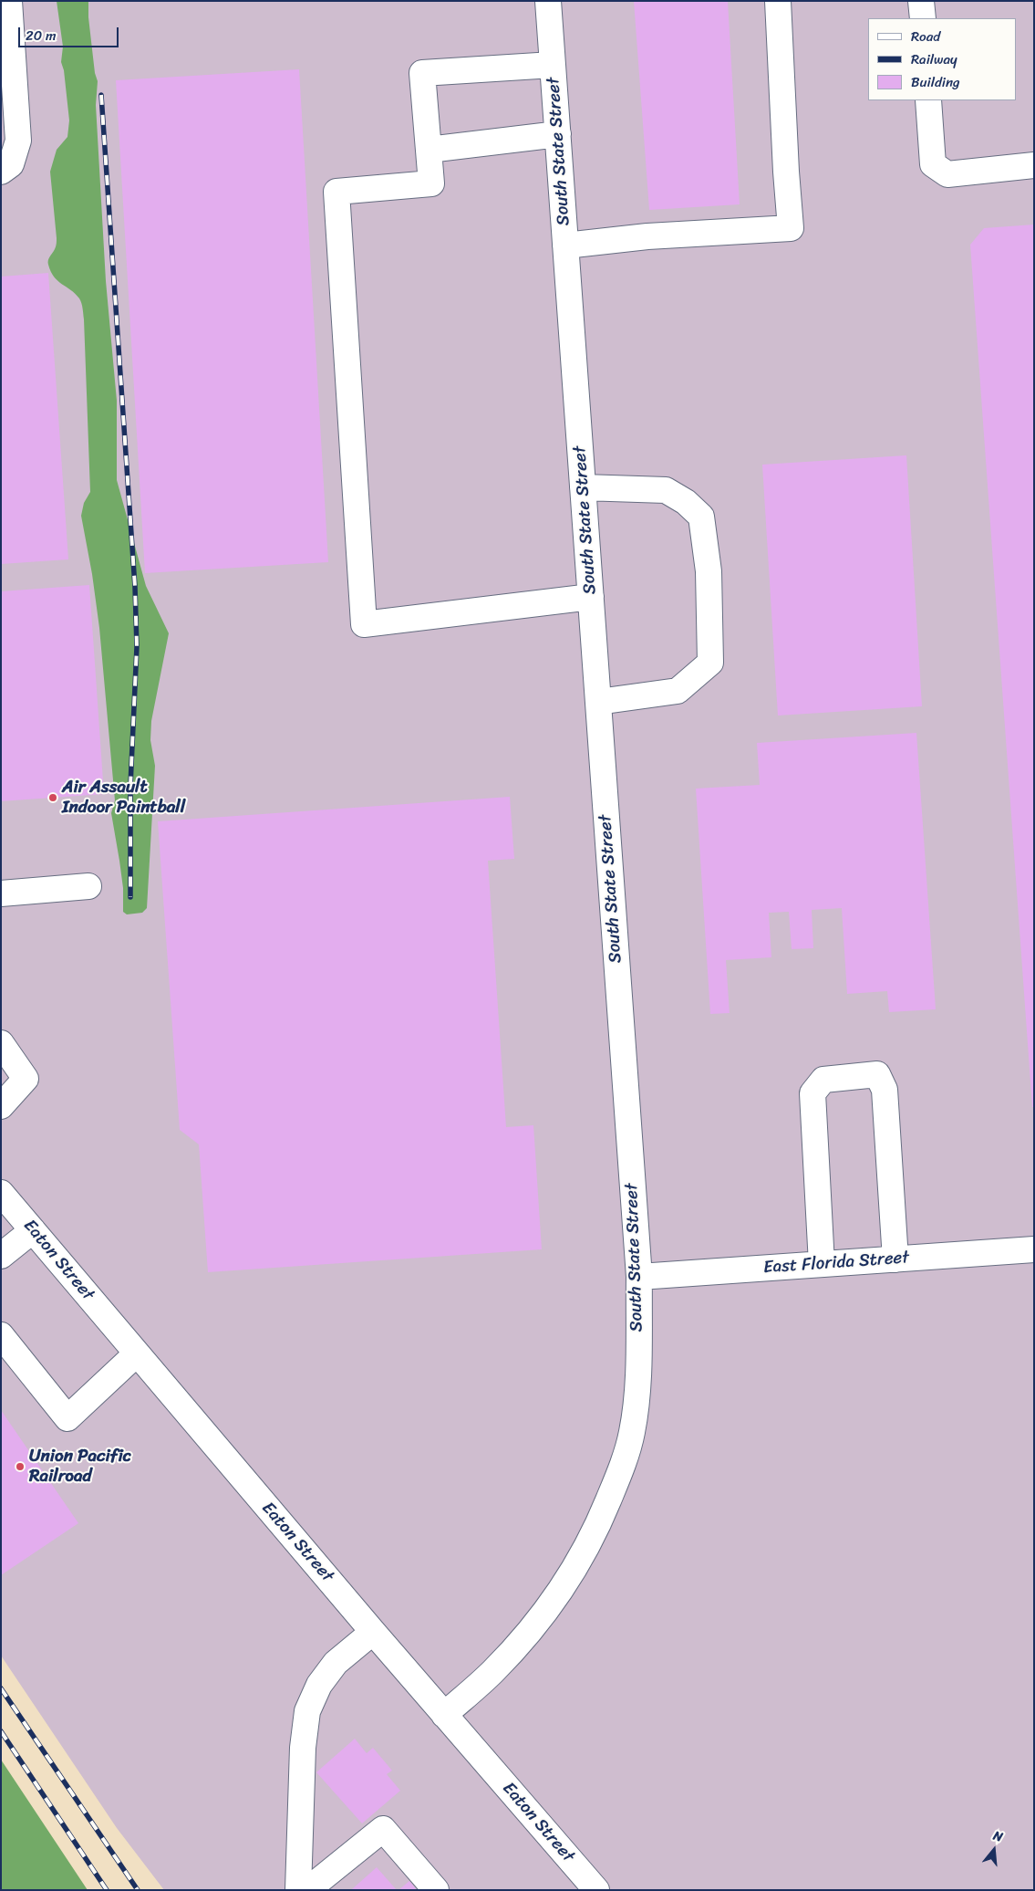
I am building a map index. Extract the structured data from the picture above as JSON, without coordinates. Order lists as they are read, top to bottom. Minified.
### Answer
{"streets":{"street":["South State Street","Eaton Street","East Florida Street"]},"crossings":[["South State Street","Eaton Street"],["South State Street","East Florida Street"]],"places":["Air Assault Indoor Paintball","Union Pacific Railroad"],"legend":["Road","Railway","Building"],"scale_bar":"20 m","north":"top"}
